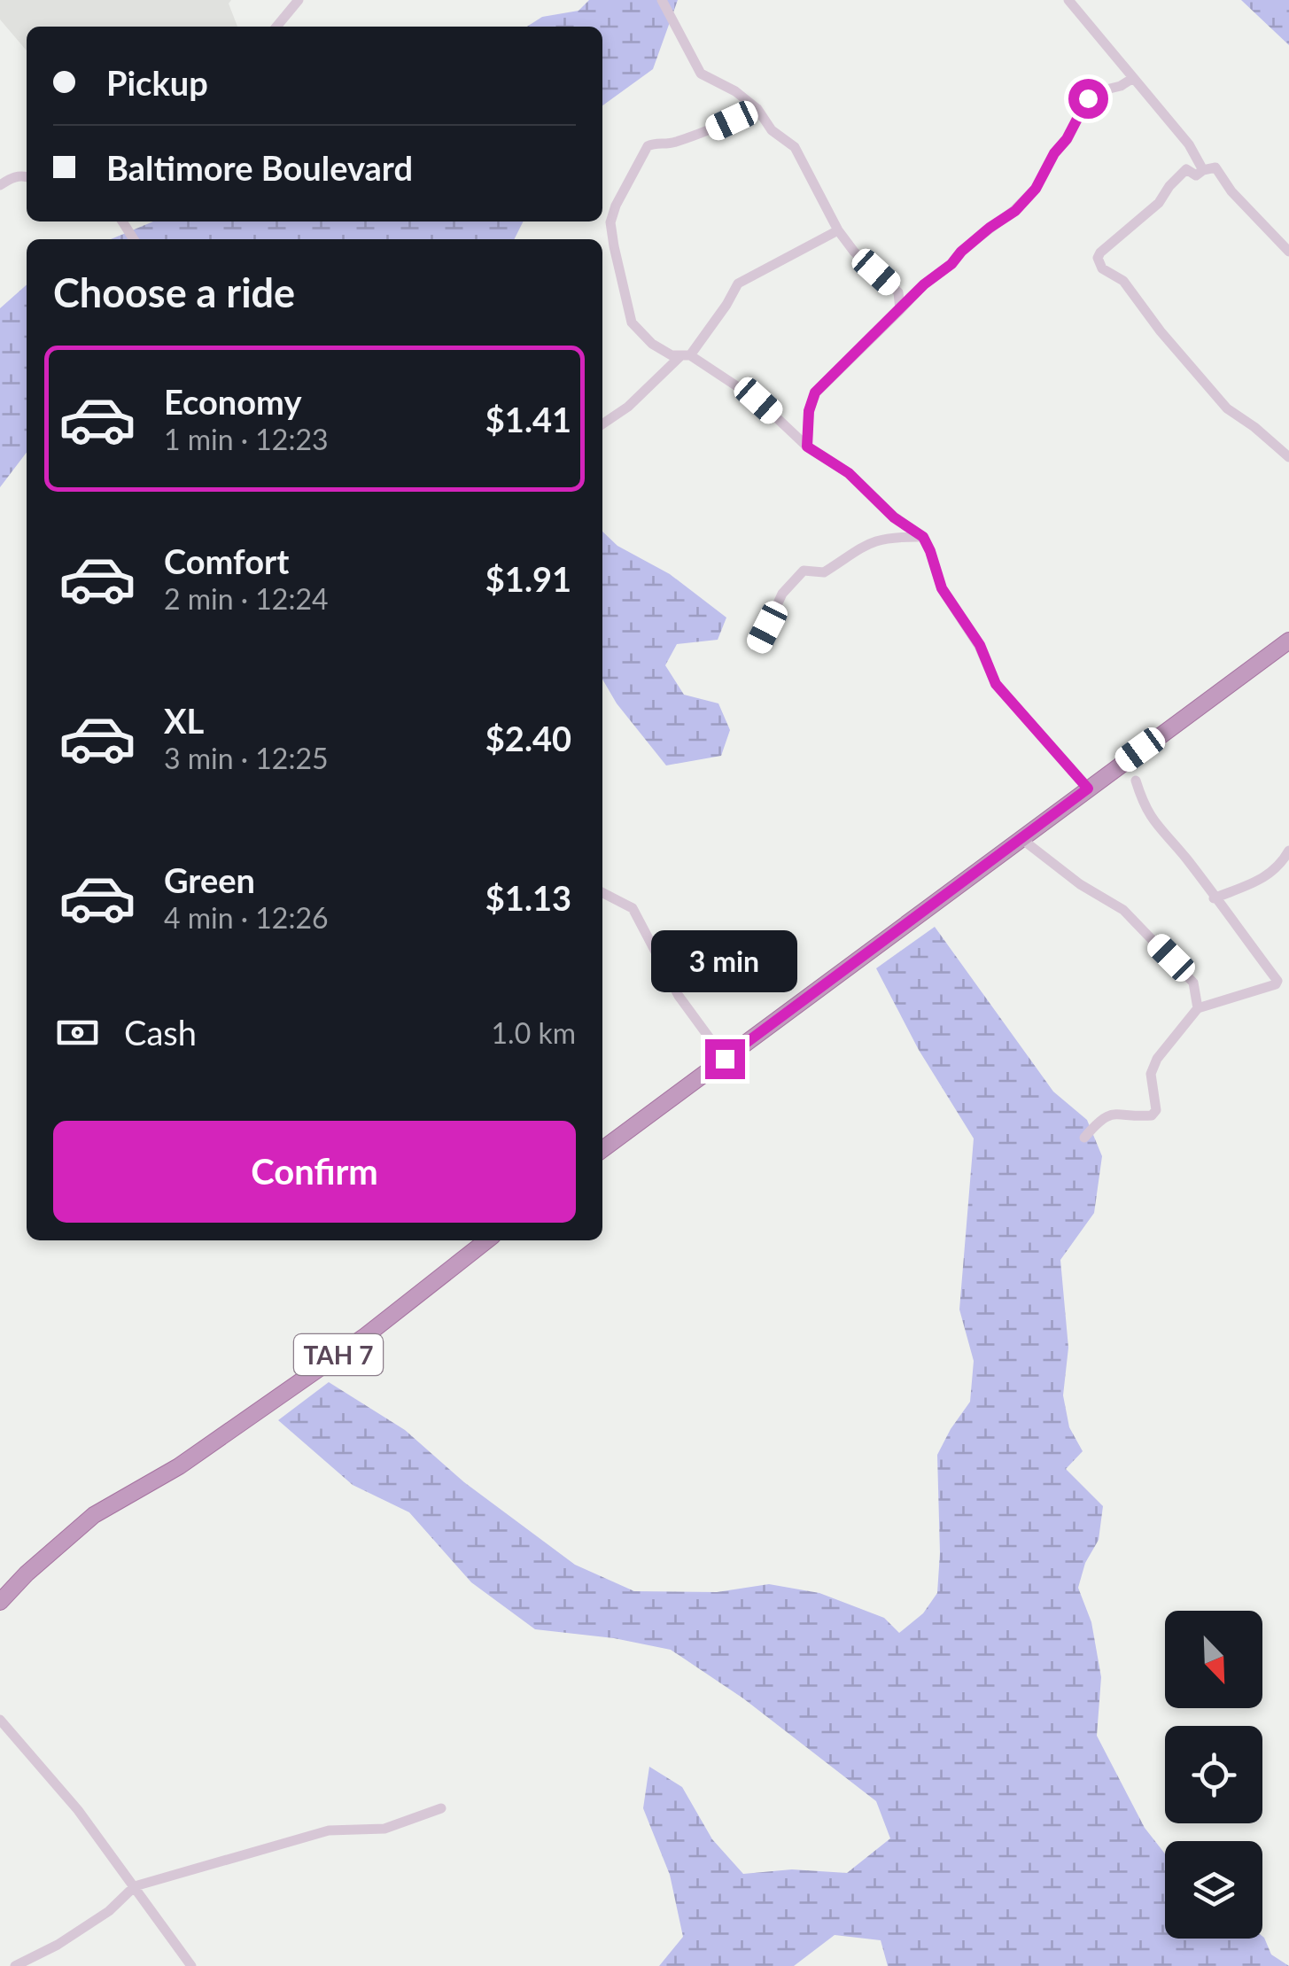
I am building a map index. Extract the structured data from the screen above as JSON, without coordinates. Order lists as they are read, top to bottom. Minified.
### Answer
{"streets":{"highway":["TAH 7"]},"north":"bottom right","page":{"banner":["Pickup","Baltimore Boulevard"],"heading":"Choose a ride","list":[{"name":"Economy","note":"1 min · 12:23","value":"$1.41"},{"name":"Comfort","note":"2 min · 12:24","value":"$1.91"},{"name":"XL","note":"3 min · 12:25","value":"$2.40"},{"name":"Green","note":"4 min · 12:26","value":"$1.13"}],"bubble":"3 min","pay":["Cash","1.0 km"],"buttons":"Confirm"}}
